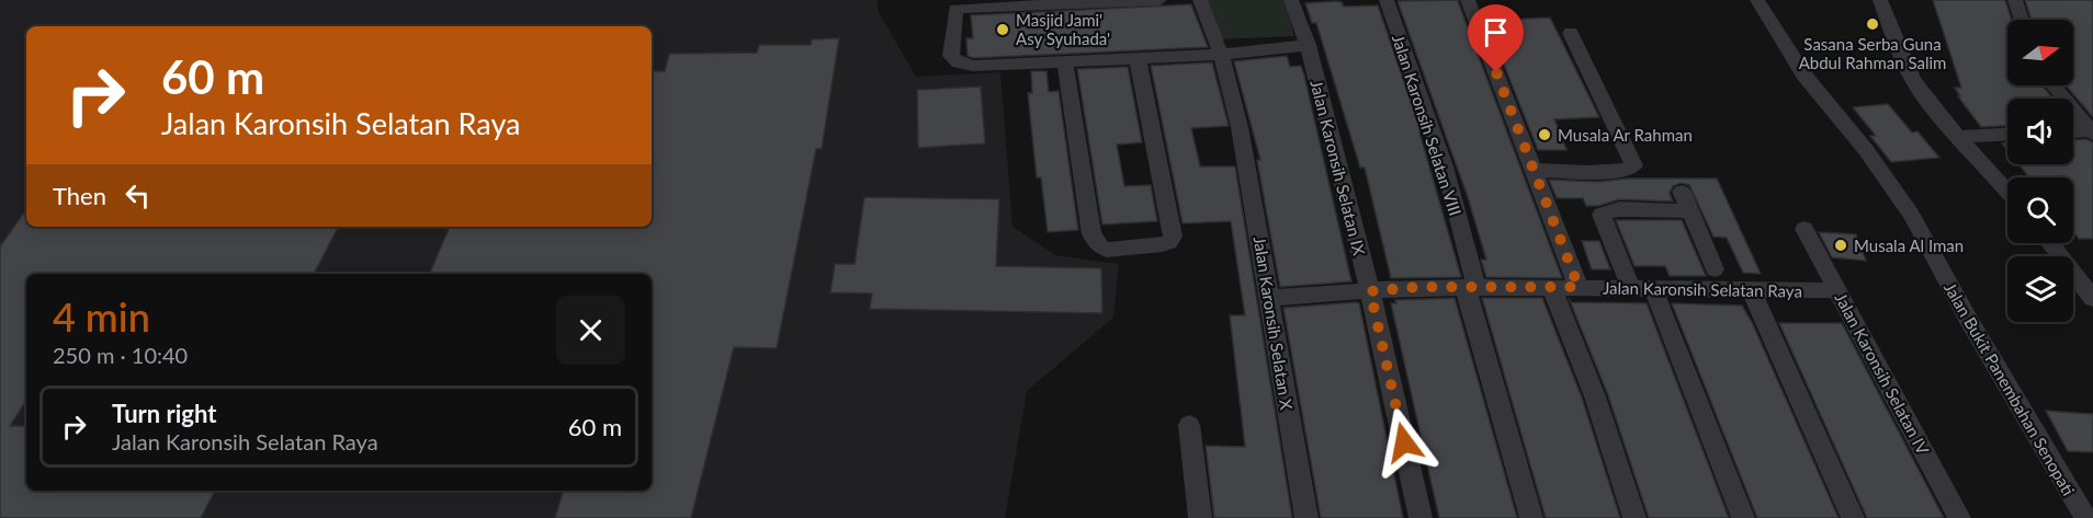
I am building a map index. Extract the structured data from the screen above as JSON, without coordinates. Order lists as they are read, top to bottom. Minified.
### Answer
{"streets":{"street":["Jalan Karonsih Selatan VIII","Jalan Karonsih Selatan IX","Jalan Karonsih Selatan Raya","Jalan Karonsih Selatan X","Jalan Karonsih Selatan IV","Jalan Bukit Panembahan Senopati"]},"crossings":[["Jalan Karonsih Selatan VIII","Jalan Karonsih Selatan Raya"],["Jalan Karonsih Selatan IX","Jalan Karonsih Selatan Raya"],["Jalan Karonsih Selatan Raya","Jalan Karonsih Selatan X"],["Jalan Karonsih Selatan Raya","Jalan Karonsih Selatan IV"]],"places":["Sasana Serba Guna Abdul Rahman Salim","Masjid Jami' Asy Syuhada'","Musala Ar Rahman","Musala Al Iman"],"north":"right","page":{"turn":["60 m","Jalan Karonsih Selatan Raya"],"then":"Then","heading":["4 min","250 m · 10:40"],"list":[{"name":"Turn right","note":"Jalan Karonsih Selatan Raya","value":"60 m"}]}}
